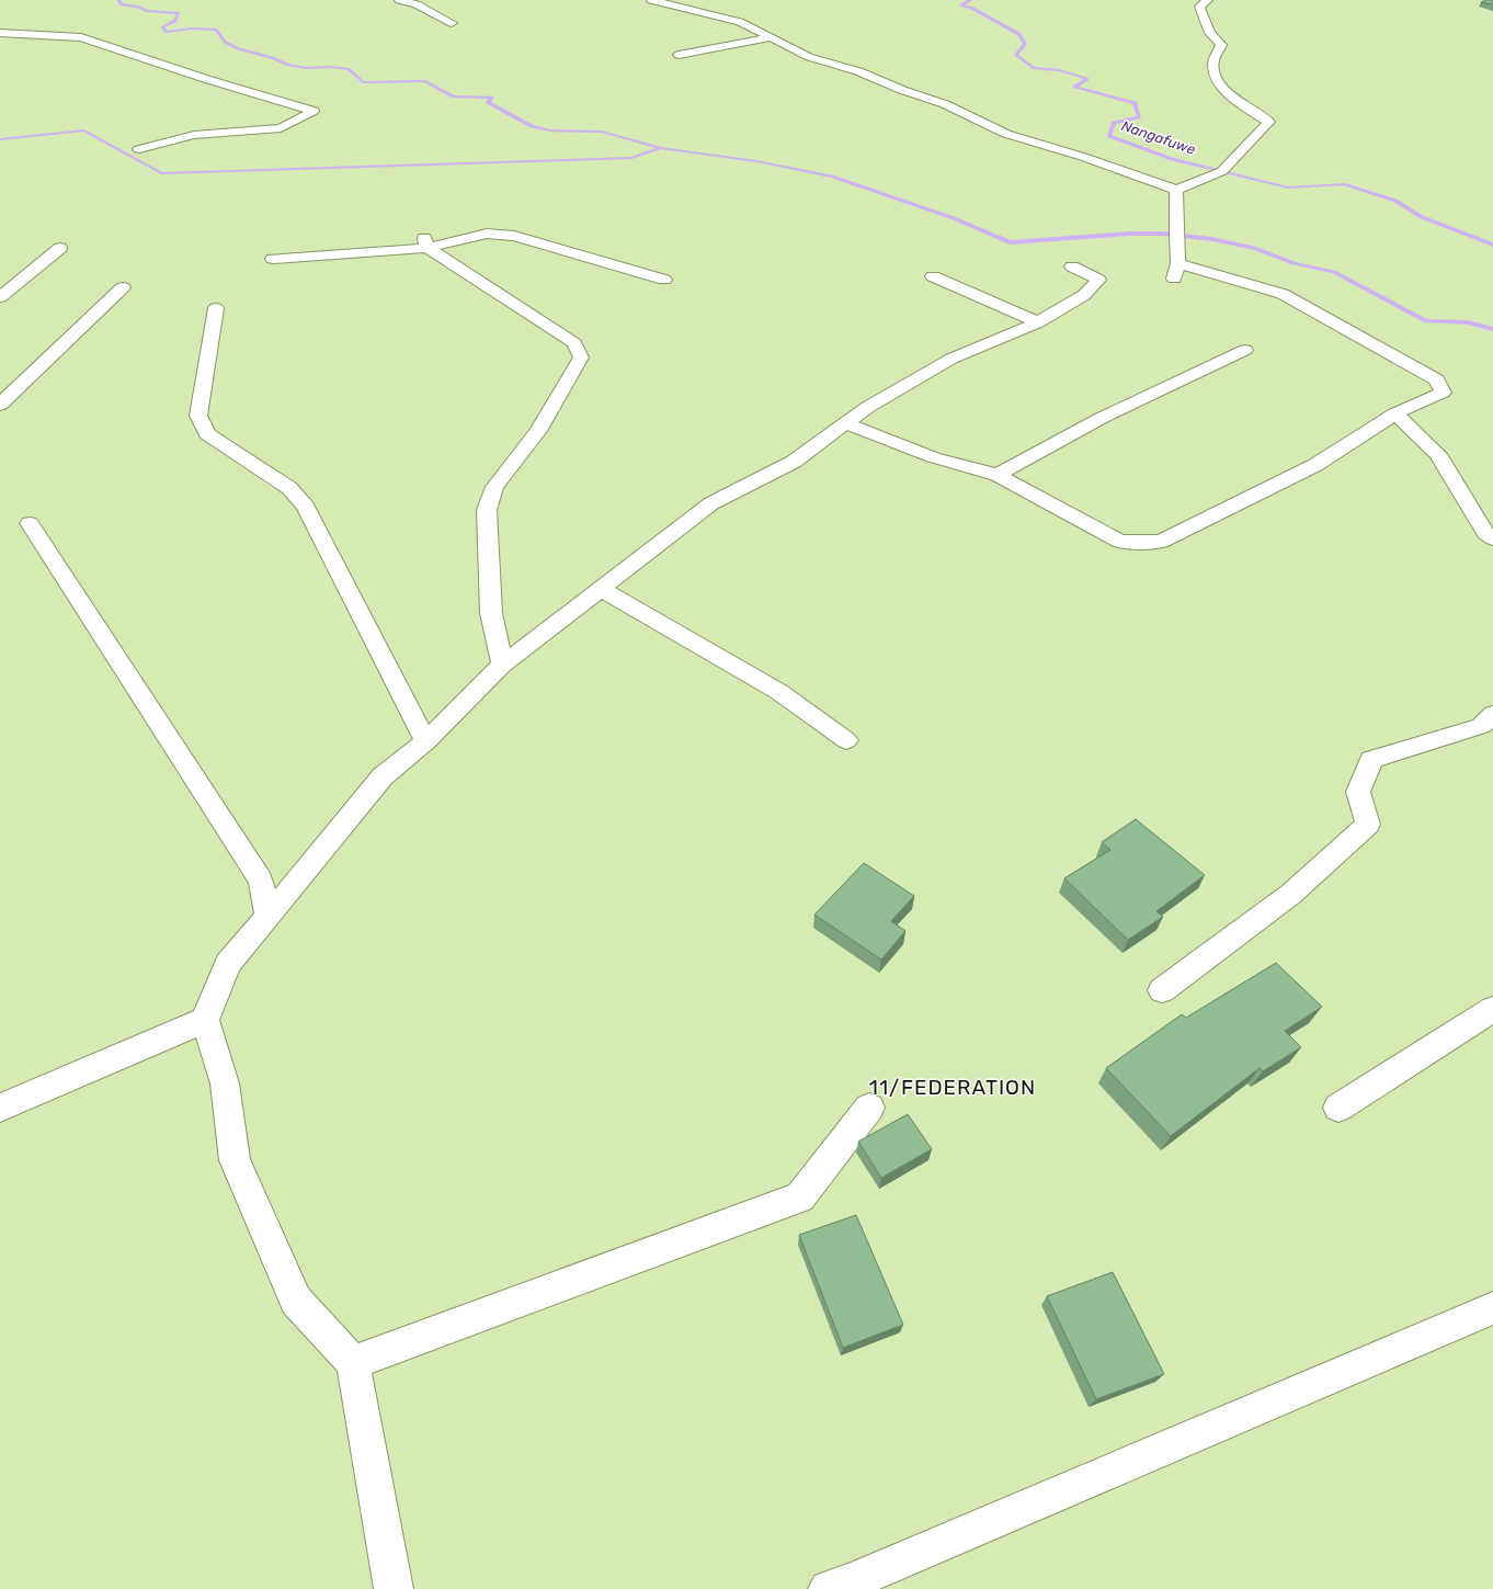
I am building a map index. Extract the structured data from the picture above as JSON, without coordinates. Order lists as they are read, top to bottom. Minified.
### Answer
{"districts":["11/FEDERATION"],"water":["Nangafuwe"]}
